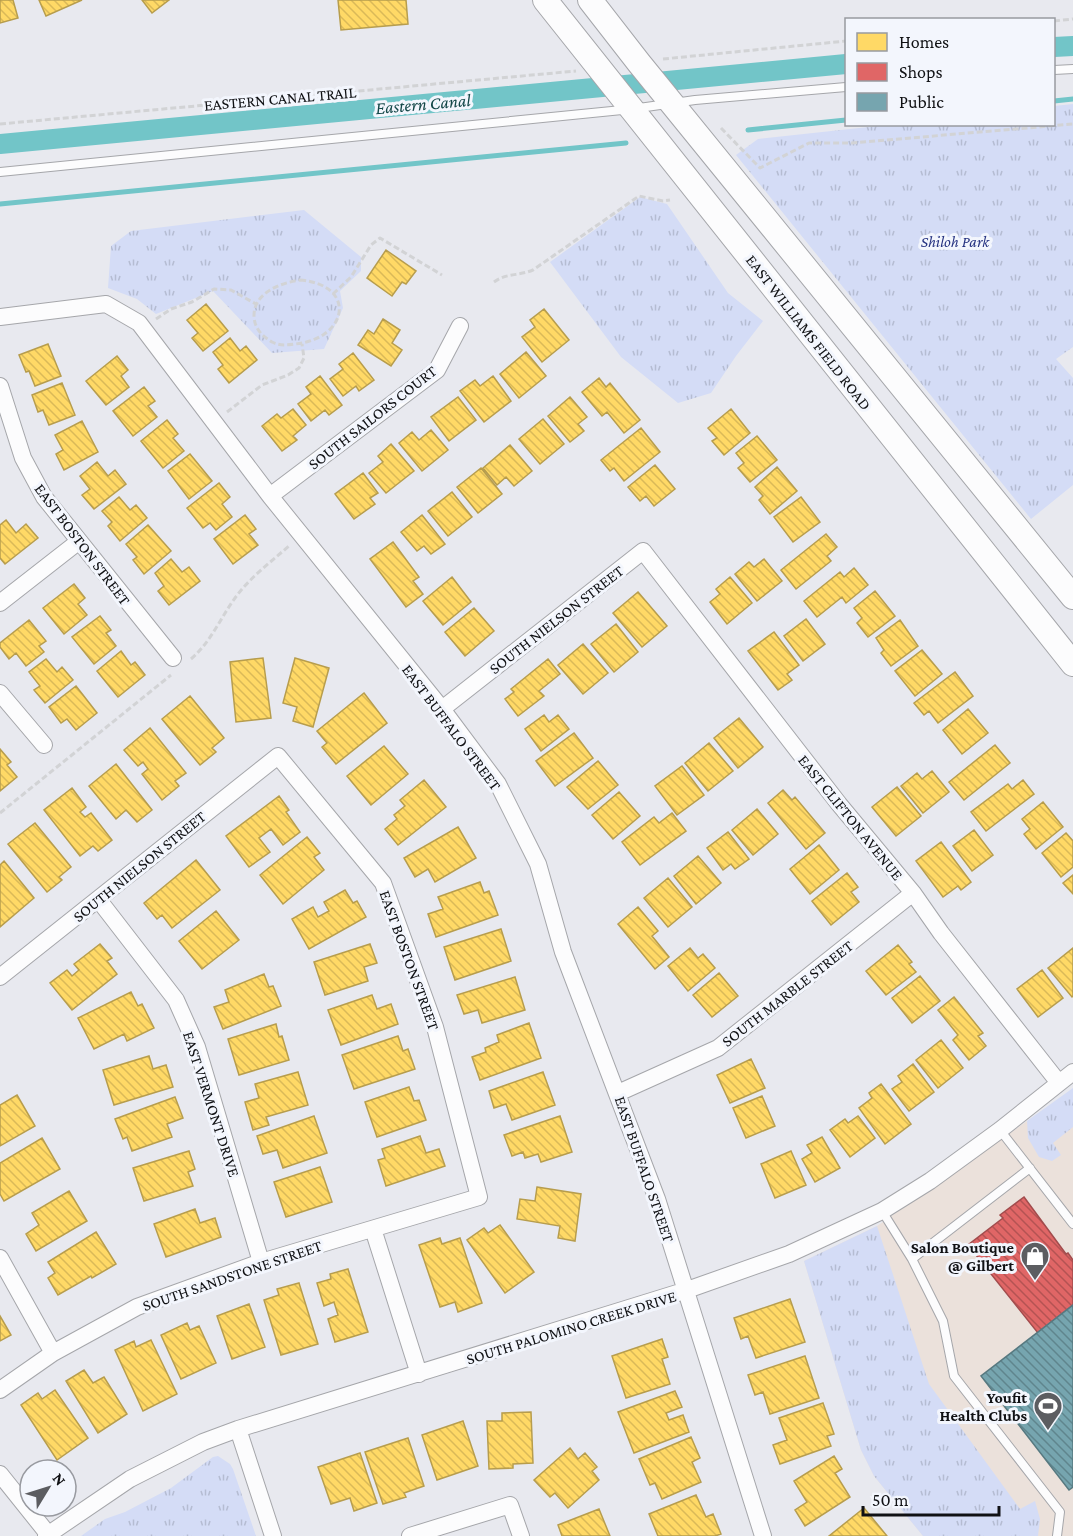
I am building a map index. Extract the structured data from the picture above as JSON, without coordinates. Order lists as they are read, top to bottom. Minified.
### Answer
{"streets":{"main road":["EAST WILLIAMS FIELD ROAD"],"street":["SOUTH SAILORS COURT","EAST BOSTON STREET","SOUTH NIELSON STREET","EAST BUFFALO STREET","EAST CLIFTON AVENUE","SOUTH MARBLE STREET","EAST VERMONT DRIVE","SOUTH SANDSTONE STREET","SOUTH PALOMINO CREEK DRIVE"],"path":["EASTERN CANAL TRAIL"]},"crossings":[["EASTERN CANAL TRAIL","EAST WILLIAMS FIELD ROAD"],["SOUTH SAILORS COURT","EAST BUFFALO STREET"],["EAST BOSTON STREET","SOUTH NIELSON STREET"],["EAST BOSTON STREET","SOUTH SANDSTONE STREET"],["SOUTH NIELSON STREET","EAST BUFFALO STREET"],["SOUTH NIELSON STREET","EAST CLIFTON AVENUE"],["SOUTH NIELSON STREET","EAST VERMONT DRIVE"],["EAST BUFFALO STREET","SOUTH MARBLE STREET"],["EAST BUFFALO STREET","SOUTH PALOMINO CREEK DRIVE"],["EAST CLIFTON AVENUE","SOUTH MARBLE STREET"],["EAST CLIFTON AVENUE","SOUTH PALOMINO CREEK DRIVE"],["EAST VERMONT DRIVE","SOUTH SANDSTONE STREET"]],"water":["Eastern Canal"],"parks":["Shiloh Park"],"places":{"shop":["Salon Boutique @ Gilbert"],"sports":["Youfit Health Clubs"]},"legend":["Homes","Shops","Public"],"scale_bar":"50 m","north":"top right"}
